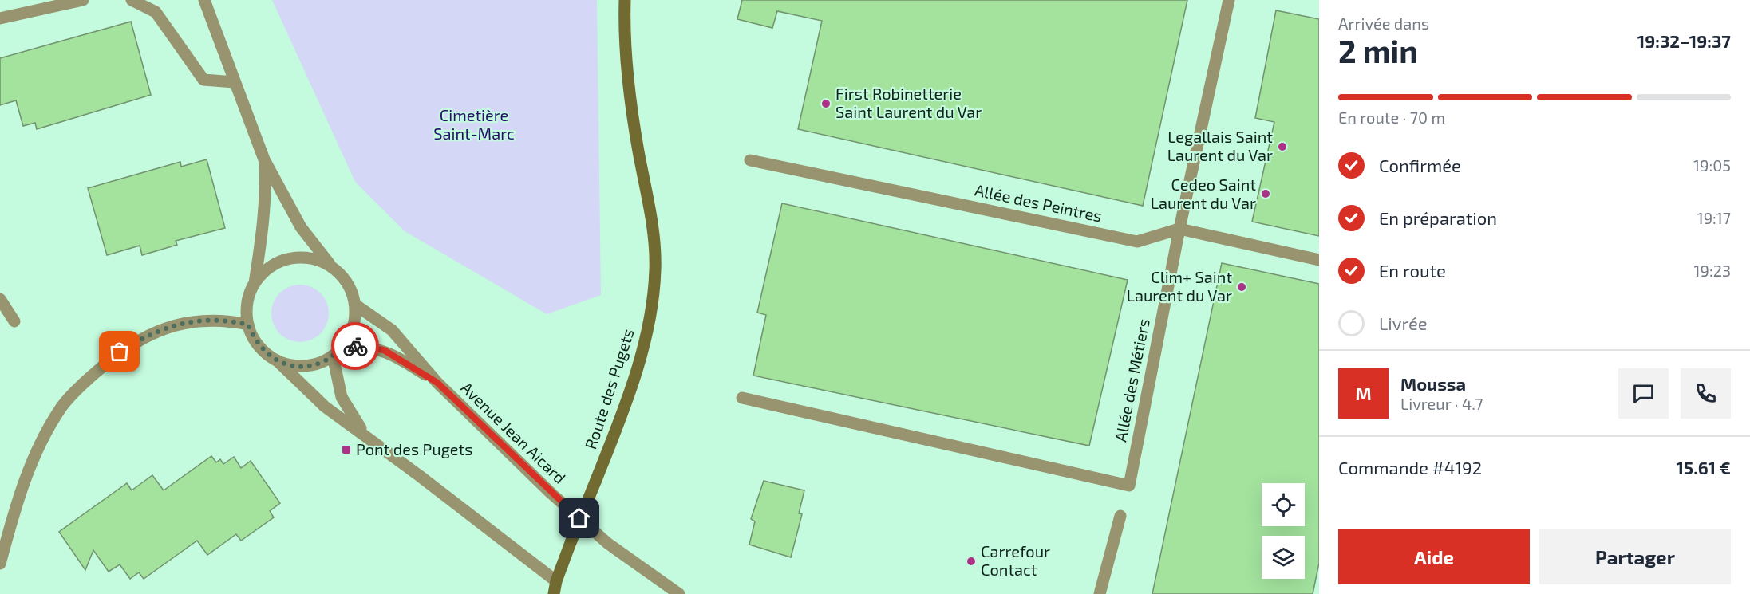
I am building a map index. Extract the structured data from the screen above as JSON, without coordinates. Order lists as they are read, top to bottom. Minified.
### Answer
{"streets":{"main road":["Route des Pugets"],"street":["Allée des Peintres","Allée des Métiers","Avenue Jean Aicard"]},"crossings":[["Allée des Peintres","Allée des Métiers"]],"parks":["Cimetière Saint-Marc"],"places":{"other":["First Robinetterie Saint Laurent du Var","Legallais Saint Laurent du Var","Cedeo Saint Laurent du Var","Clim+ Saint Laurent du Var","Carrefour Contact"],"transit":["Pont des Pugets"]},"page":{"heading":["2 min","Arrivée dans","19:32–19:37"],"panel":["Moussa","Livreur · 4.7","Commande #4192","15.61 €"],"bar":"En route · 70 m","list":[["Confirmée","19:05"],["En préparation","19:17"],["En route","19:23"],"Livrée"],"round":"M","buttons":["Aide","Partager"]}}
